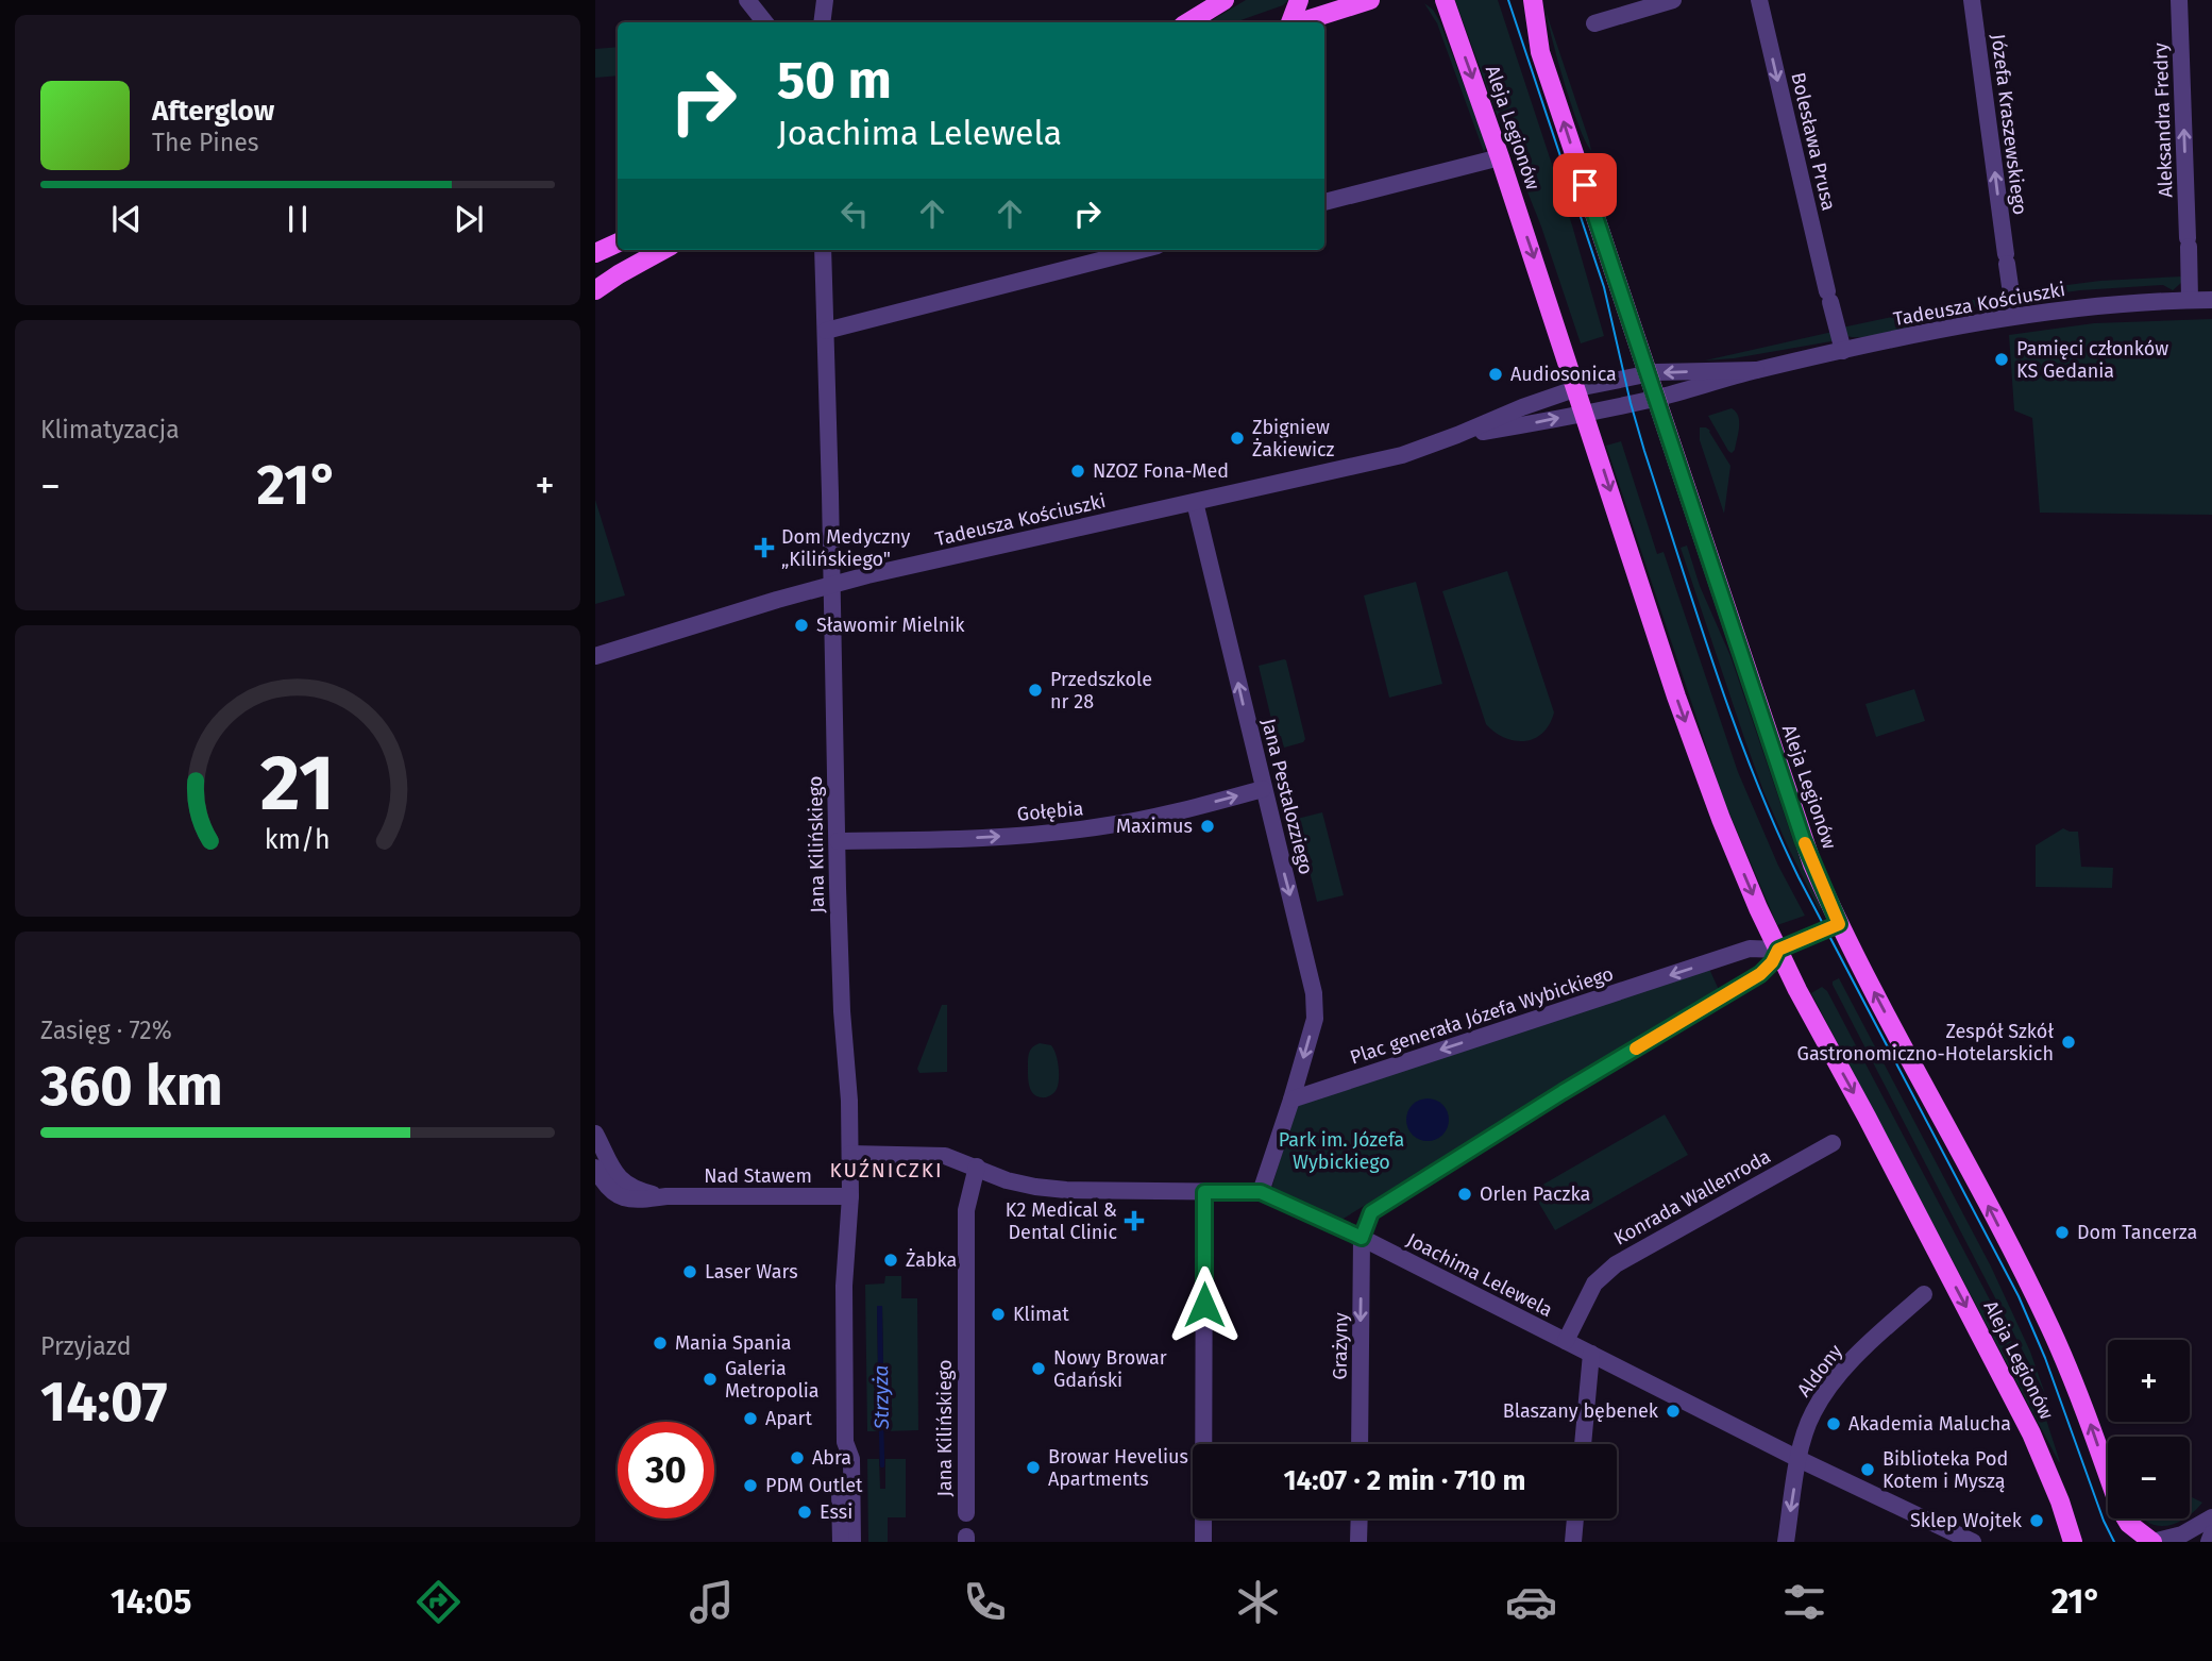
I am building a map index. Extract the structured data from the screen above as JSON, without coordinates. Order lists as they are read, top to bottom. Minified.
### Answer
{"streets":{"main road":["Aleja Legionów"],"street":["Aleksandra Fredry","Józefa Kraszewskiego","Bolesława Prusa","Tadeusza Kościuszki","Jana Pestalozziego","Gołębia","Jana Kilińskiego","Plac generała Józefa Wybickiego","Nad Stawem","Konrada Wallenroda","Joachima Lelewela","Grażyny","Aldony"]},"crossings":[["Aleksandra Fredry","Tadeusza Kościuszki"],["Józefa Kraszewskiego","Tadeusza Kościuszki"],["Aleja Legionów","Tadeusza Kościuszki"],["Aleja Legionów","Plac generała Józefa Wybickiego"],["Bolesława Prusa","Tadeusza Kościuszki"],["Tadeusza Kościuszki","Jana Pestalozziego"],["Tadeusza Kościuszki","Jana Kilińskiego"],["Jana Pestalozziego","Gołębia"],["Jana Pestalozziego","Plac generała Józefa Wybickiego"],["Gołębia","Jana Kilińskiego"],["Jana Kilińskiego","Nad Stawem"],["Jana Kilińskiego","Joachima Lelewela"],["Plac generała Józefa Wybickiego","Joachima Lelewela"],["Plac generała Józefa Wybickiego","Grażyny"],["Konrada Wallenroda","Joachima Lelewela"],["Joachima Lelewela","Grażyny"],["Joachima Lelewela","Aldony"]],"one_way":["Aleksandra Fredry","Józefa Kraszewskiego","Bolesława Prusa","Gołębia","Grażyny"],"districts":["KUŹNICZKI"],"water":["Strzyża"],"parks":["Park im. Józefa Wybickiego"],"places":{"other":["Pamięci członków KS Gedania","Audiosonica","Zbigniew Żakiewicz","NZOZ Fona-Med","Sławomir Mielnik","Przedszkole nr 28","Maximus","Zespół Szkół Gastronomiczno-Hotelarskich","Orlen Paczka","Dom Tancerza","Żabka","Laser Wars","Klimat","Mania Spania","Nowy Browar Gdański","Galeria Metropolia","Blaszany bębenek","Apart","Akademia Malucha","Abra","Browar Hevelius Apartments","Biblioteka Pod Kotem i Myszą","PDM Outlet","Essi","Sklep Wojtek"],"health":["Dom Medyczny „Kilińskiego\"","K2 Medical & Dental Clinic"]},"page":{"turn":["50 m","Joachima Lelewela"],"song":["Afterglow","The Pines"],"tile":["Klimatyzacja",["Zasięg · 72%","360 km"],["Przyjazd","14:07"]],"heat":["−","21°","+"],"map_buttons":["+","−"],"limit":"30","trip":"14:07 · 2 min · 710 m","tabs":["14:05","21°"],"gauge":["21","km/h"]}}
